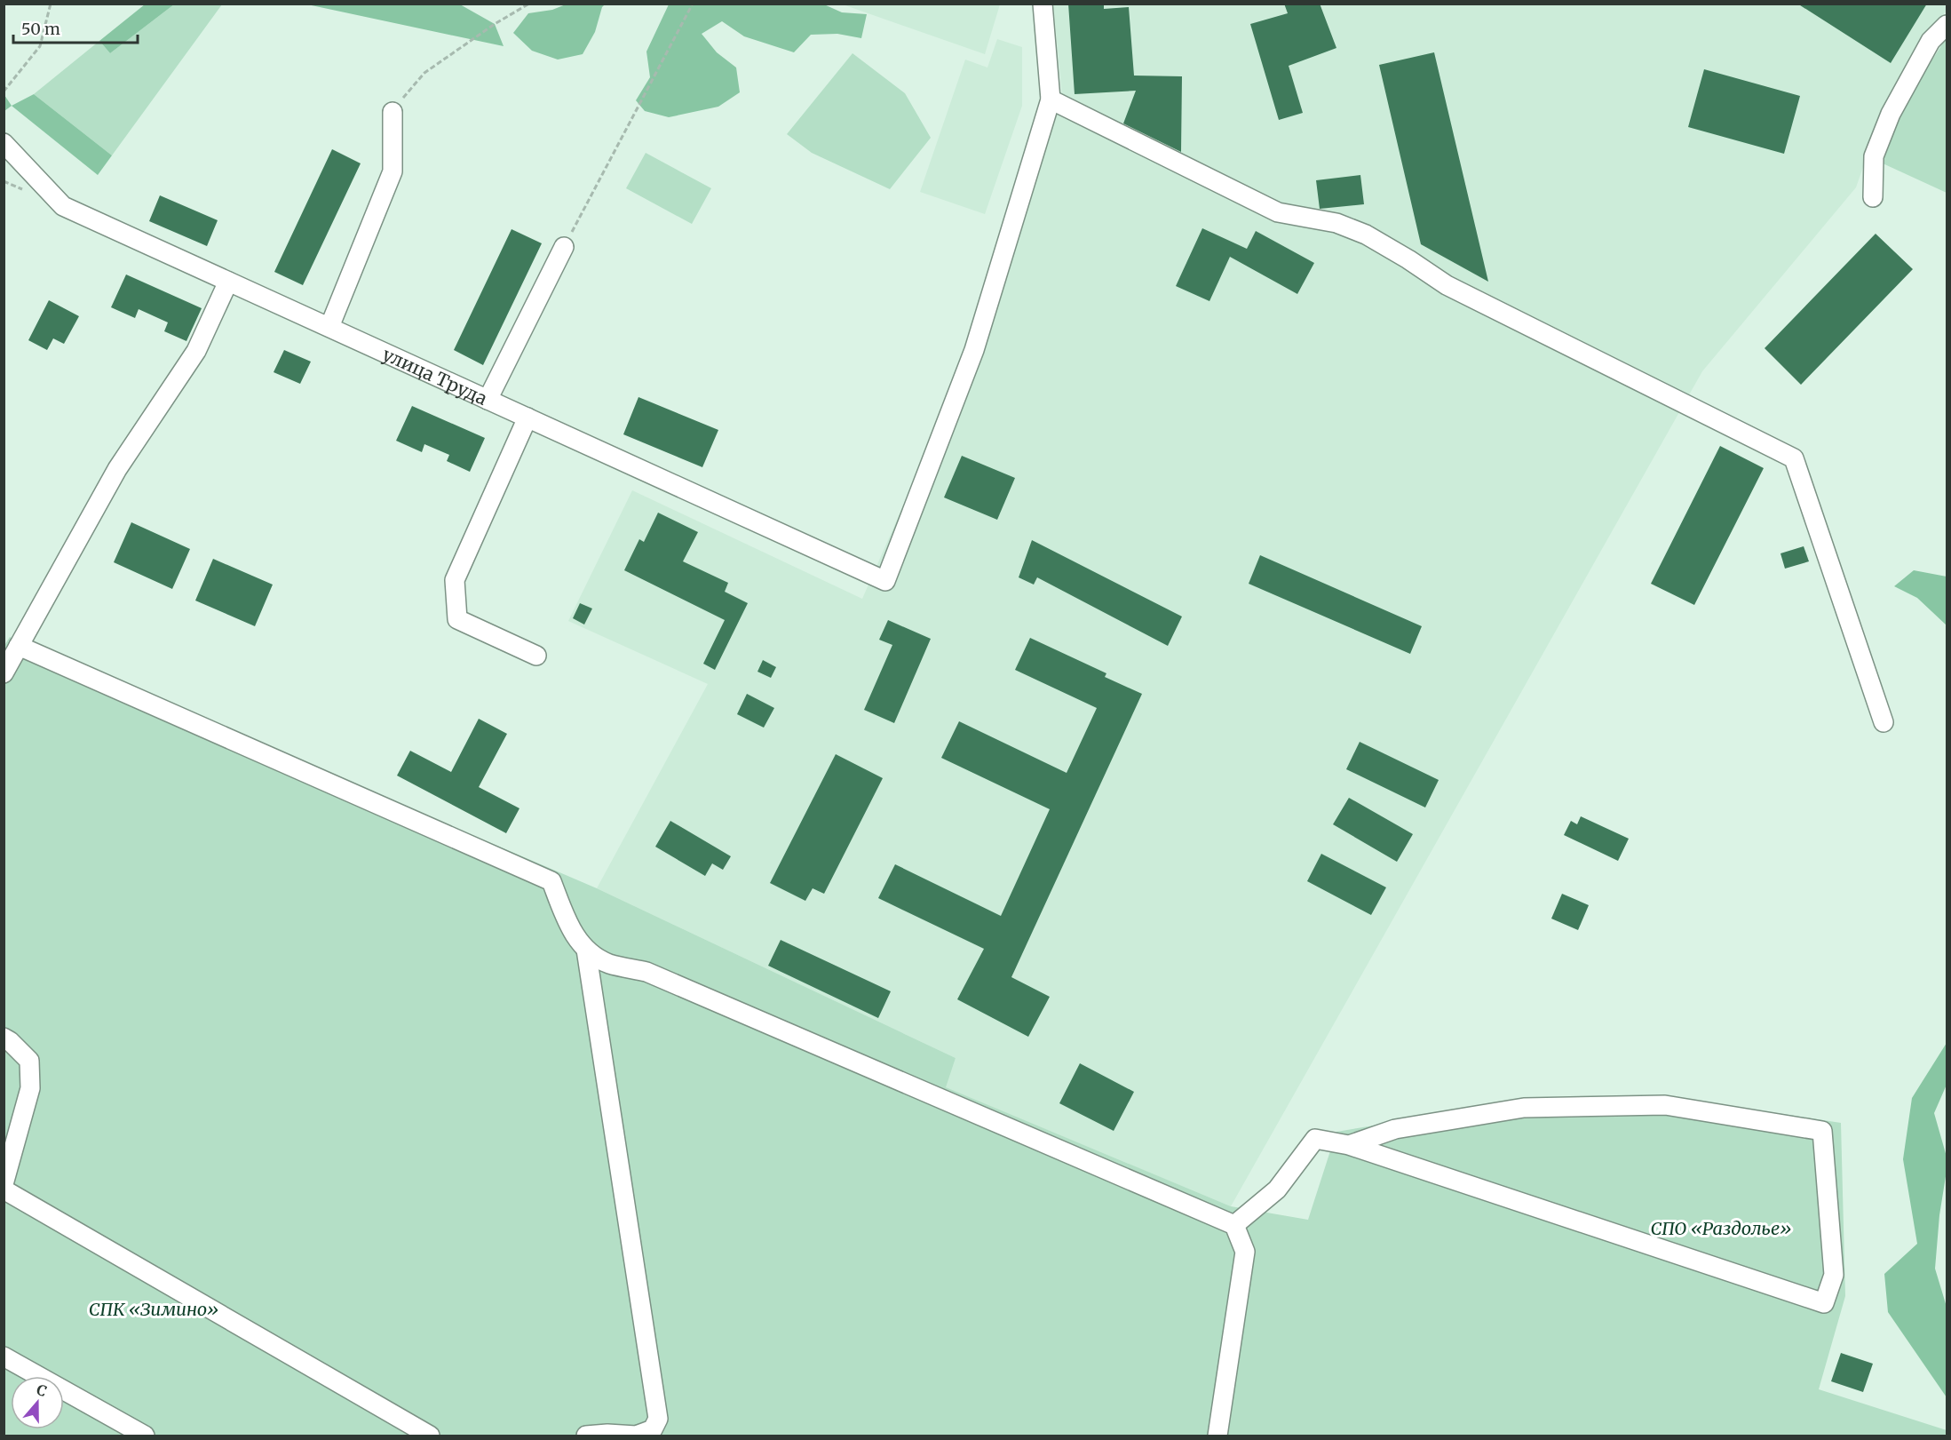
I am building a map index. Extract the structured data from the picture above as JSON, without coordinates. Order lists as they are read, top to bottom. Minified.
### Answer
{"streets":{"street":["улица Труда"]},"parks":["СПО «Раздолье»","СПК «Зимино»"],"scale_bar":"50 m","north":"top"}
